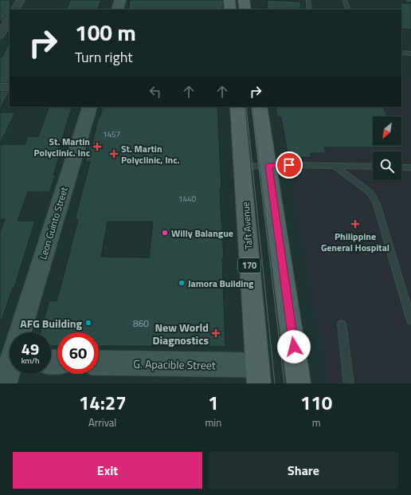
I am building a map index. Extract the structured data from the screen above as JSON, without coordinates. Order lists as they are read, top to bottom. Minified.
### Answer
{"streets":{"main road":["Taft Avenue","170"],"street":["Leon Guinto Street","G. Apacible Street"]},"crossings":[["Taft Avenue","G. Apacible Street"]],"places":{"health":["St. Martin Polyclinic. Inc","St. Martin Polyclinic, Inc.","Philippine General Hospital","New World Diagnostics"],"other":["Willy Balangue","Jamora Building","AFG Building"]},"house_numbers":["1457","1440","860"],"north":"bottom left","page":{"turn":["100 m","Turn right"],"speed":"49 km/h","limit":"60","eta":["14:27","Arrival","1","min","110","m"],"buttons":["Exit","Share"]}}
